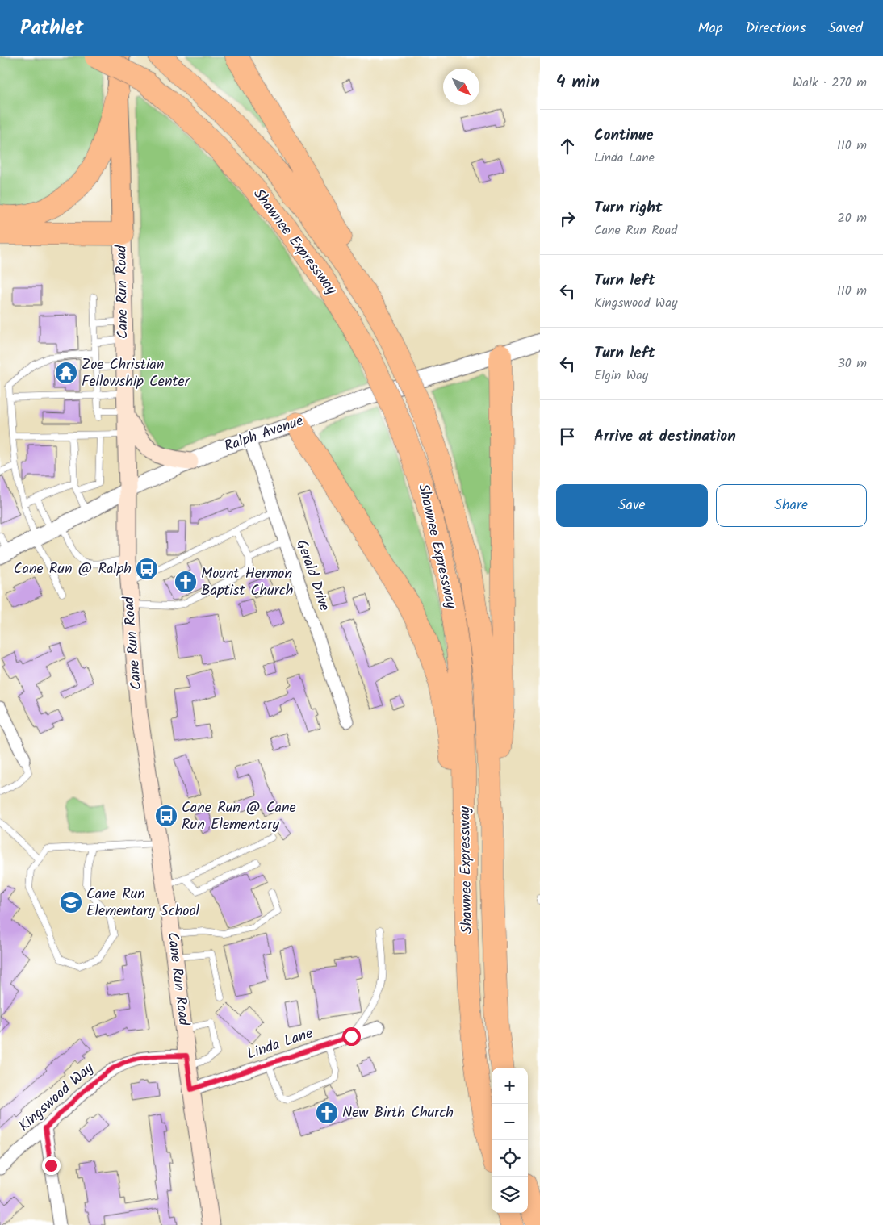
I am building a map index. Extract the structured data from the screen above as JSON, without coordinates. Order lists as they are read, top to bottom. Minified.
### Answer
{"streets":{"highway":["Shawnee Expressway","Cane Run Road"],"street":["Ralph Avenue","Gerald Drive","Linda Lane","Kingswood Way"]},"crossings":[["Cane Run Road","Ralph Avenue"],["Cane Run Road","Linda Lane"],["Cane Run Road","Kingswood Way"],["Ralph Avenue","Gerald Drive"]],"places":{"temple":["Zoe Christian Fellowship Center"],"bus stop":["Cane Run @ Ralph","Cane Run @ Cane Run Elementary"],"church":["Mount Hermon Baptist Church","New Birth Church"],"school or university":["Cane Run Elementary School"]},"north":"bottom right","page":{"header":"Pathlet","nav":["Map","Directions","Saved"],"heading":["4 min","Walk · 270 m"],"list":[["Continue","Linda Lane","110 m"],["Turn right","Cane Run Road","20 m"],["Turn left","Kingswood Way","110 m"],["Turn left","Elgin Way","30 m"],"Arrive at destination"],"buttons":["Save","Share"],"map_buttons":["+","−"]}}
